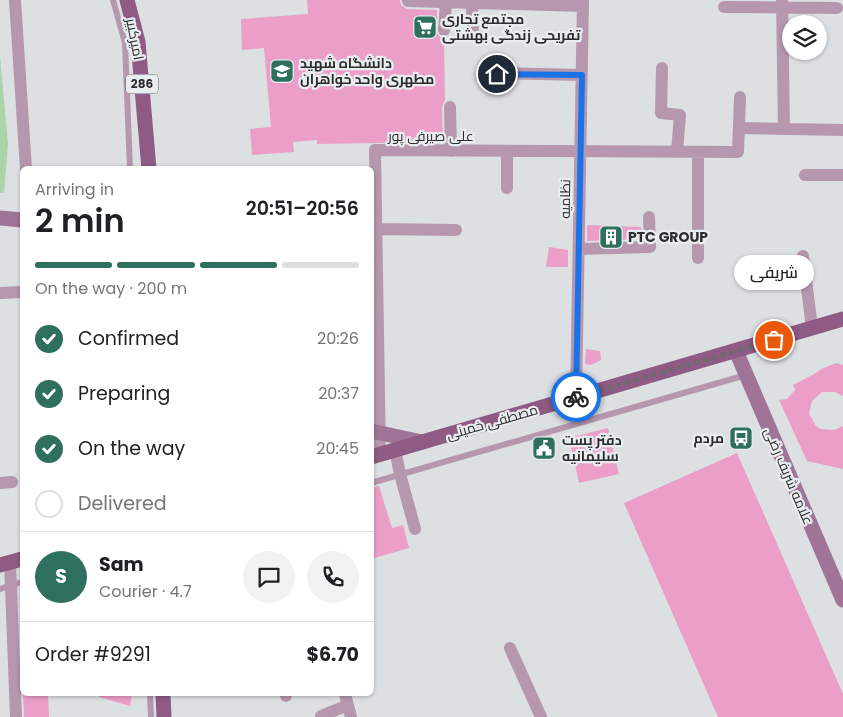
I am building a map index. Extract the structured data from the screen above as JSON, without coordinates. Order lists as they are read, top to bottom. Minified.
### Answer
{"streets":{"main road":["امیرکبیر","286","مصطفی خمینی","علامه شریف رضی"],"street":["علی صیرفی پور","نظامیه"]},"crossings":[["علی صیرفی پور","نظامیه"],["علی صیرفی پور","مصطفی خمینی"],["نظامیه","مصطفی خمینی"],["مصطفی خمینی","علامه شریف رضی"]],"places":{"supermarket":["مجتمع تجاری تفریحی زندگی بهشتی"],"school or university":["دانشگاه شهید مطهری واحد خواهران"],"building":["PTC GROUP"],"other":["شریفی"],"bus stop":["مردم"],"public building":["دفتر پست سلیمانیه"]},"page":{"heading":["2 min","Arriving in","20:51–20:56"],"panel":["Sam","Courier · 4.7","Order #9291","$6.70"],"bar":"On the way · 200 m","bubble":"شریفی","list":[["Confirmed","20:26"],["Preparing","20:37"],["On the way","20:45"],"Delivered"],"round":"S"}}
